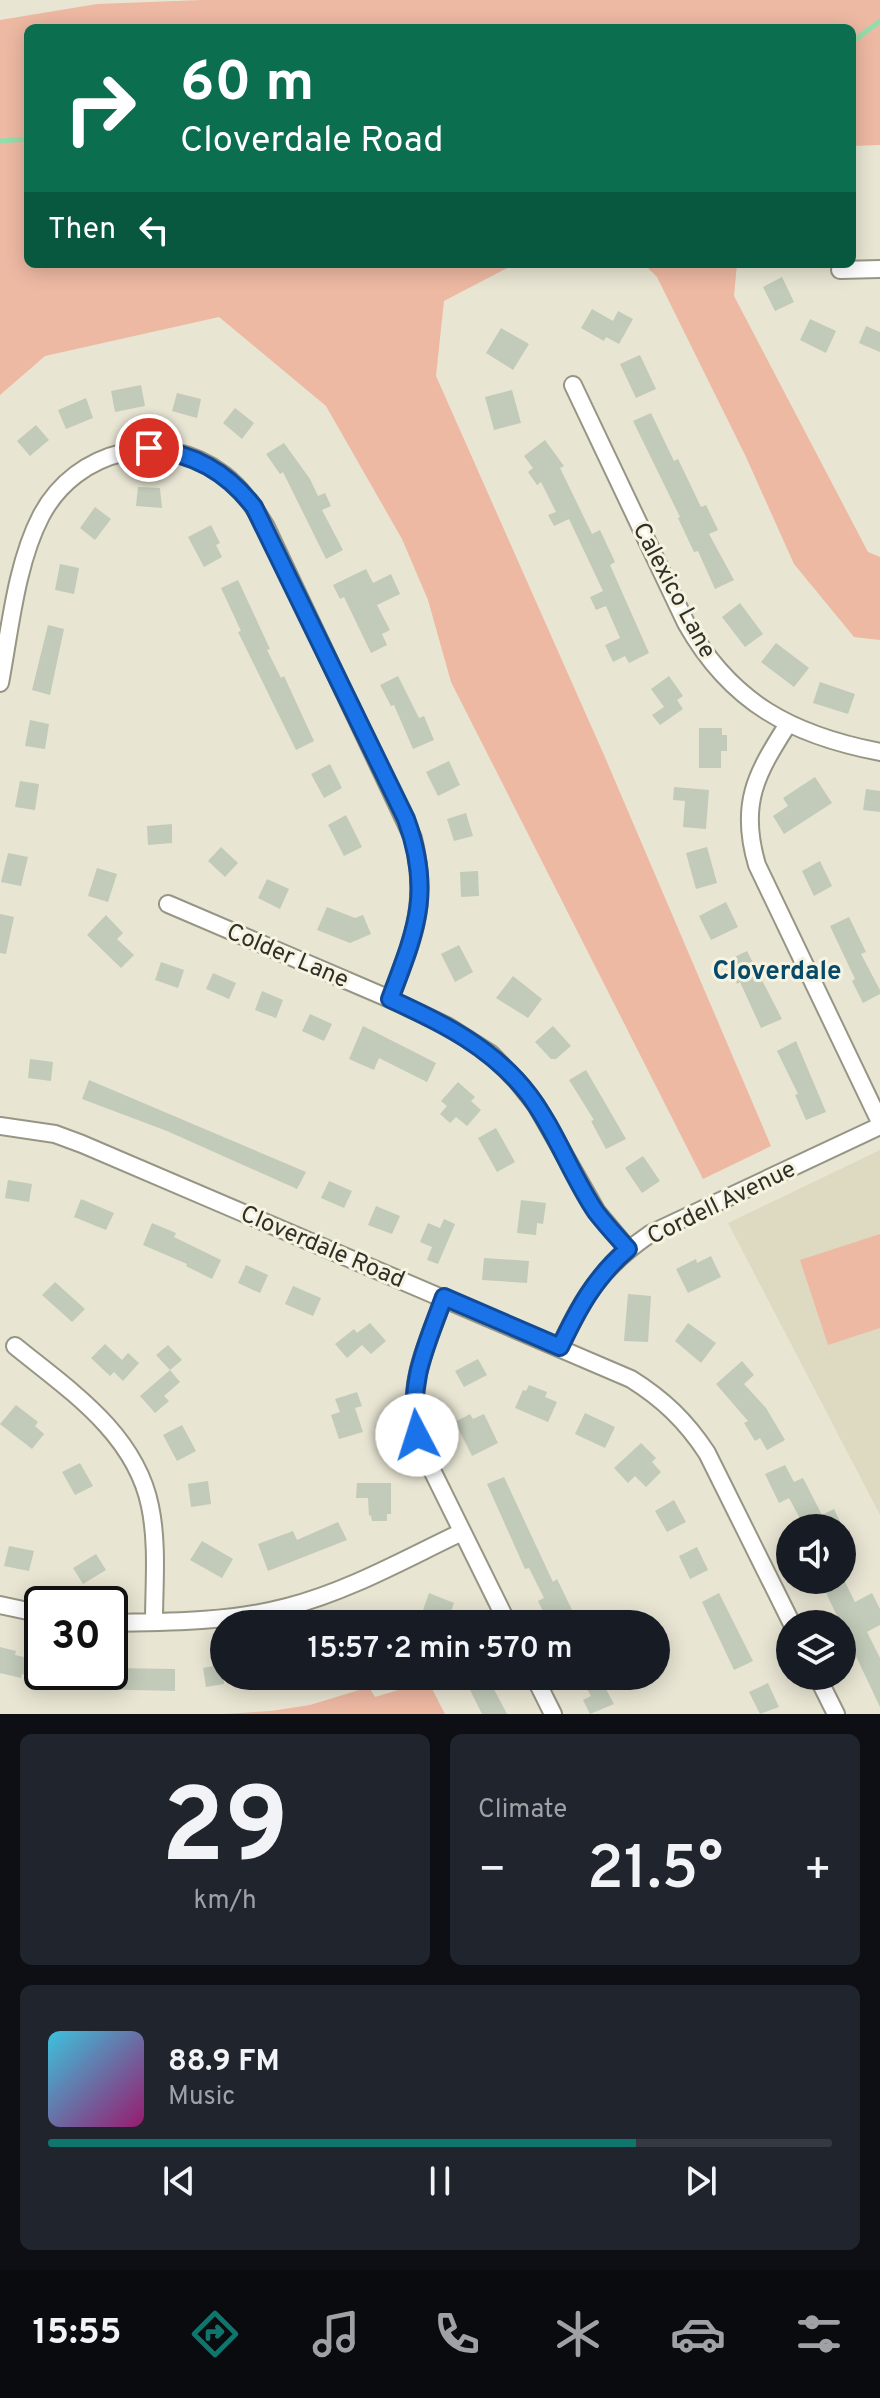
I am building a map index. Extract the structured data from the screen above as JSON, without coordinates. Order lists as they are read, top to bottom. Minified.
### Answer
{"streets":{"street":["Calexico Lane","Colder Lane","Cordell Avenue","Cloverdale Road"]},"crossings":[["Colder Lane","Cordell Avenue"],["Cordell Avenue","Cloverdale Road"]],"districts":["Cloverdale"],"page":{"turn":["60 m","Cloverdale Road"],"then":"Then","limit":"30","trip":"15:57 · 2 min · 570 m","tile":[["29","km/h"],"Climate"],"heat":["−","21.5°","+"],"song":["88.9 FM","Music"],"tabs":"15:55"}}
